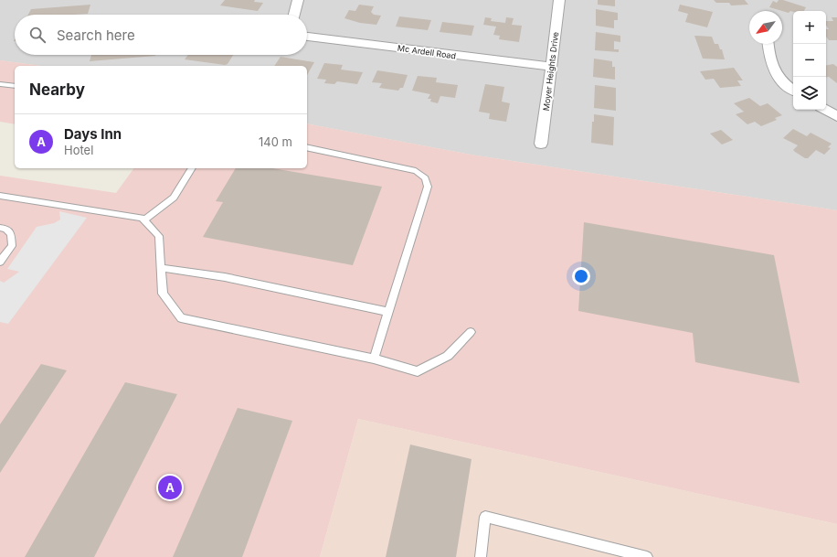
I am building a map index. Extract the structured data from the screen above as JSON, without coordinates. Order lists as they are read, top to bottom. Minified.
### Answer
{"streets":{"street":["Mc Ardell Road","Moyer Heights Drive"]},"crossings":[["Mc Ardell Road","Moyer Heights Drive"]],"north":"bottom left","page":{"map_buttons":["+","−"],"search":"Search here","heading":"Nearby","list":[{"mark":"A","name":"Days Inn","note":"Hotel","value":"140 m"}],"pins":"A"}}
